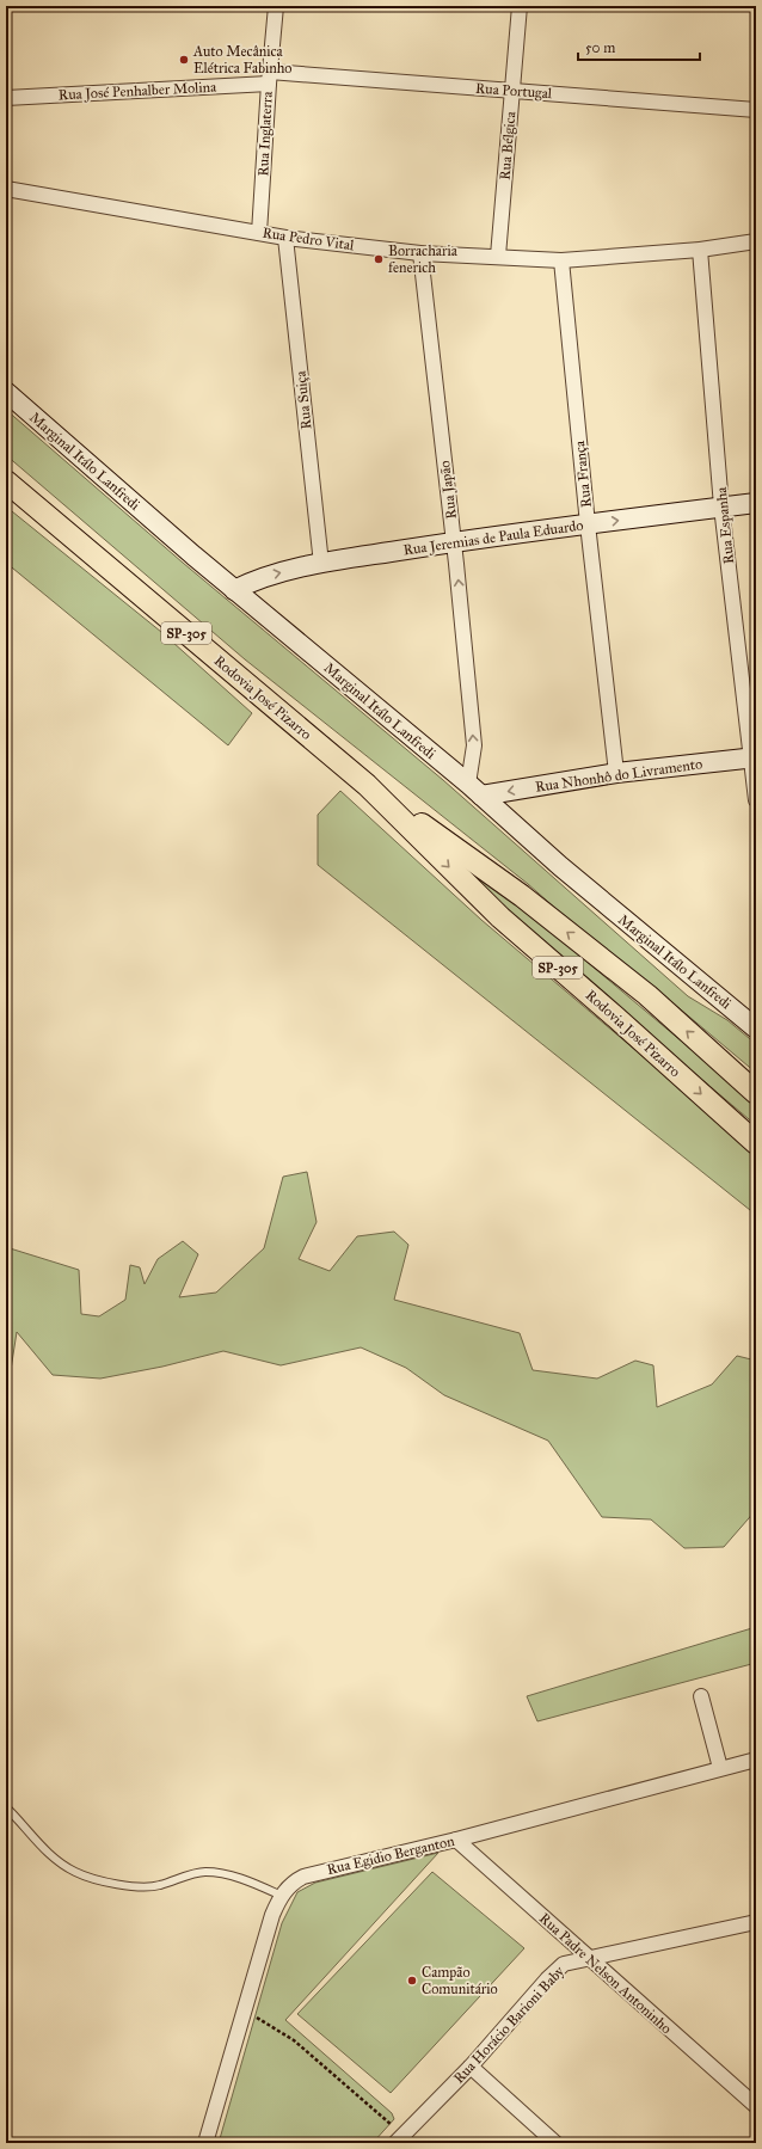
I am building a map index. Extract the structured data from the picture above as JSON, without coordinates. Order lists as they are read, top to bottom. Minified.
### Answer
{"streets":{"main road":["SP-305","Rodovia José Pizarro"],"street":["Rua José Penhalber Molina","Rua Portugal","Rua Inglaterra","Rua Bélgica","Rua Pedro Vital","Rua Suiça","Marginal Itálo Lanfredi","Rua França","Rua Japão","Rua Espanha","Rua Jeremias de Paula Eduardo","Rua Nhonhô do Livramento","Rua Egidio Berganton","Rua Padre Nelson Antoninho","Rua Horácio Barioni Baby"]},"crossings":[["Rua José Penhalber Molina","Rua Portugal"],["Rua José Penhalber Molina","Rua Inglaterra"],["Rua Portugal","Rua Inglaterra"],["Rua Portugal","Rua Bélgica"],["Rua Inglaterra","Rua Pedro Vital"],["Rua Bélgica","Rua Pedro Vital"],["Rua Pedro Vital","Rua Suiça"],["Rua Pedro Vital","Rua França"],["Rua Pedro Vital","Rua Japão"],["Rua Pedro Vital","Rua Espanha"],["Rua Suiça","Rua Jeremias de Paula Eduardo"],["Marginal Itálo Lanfredi","Rua Japão"],["Marginal Itálo Lanfredi","Rua Jeremias de Paula Eduardo"],["Marginal Itálo Lanfredi","Rua Nhonhô do Livramento"],["Rua França","Rua Jeremias de Paula Eduardo"],["Rua França","Rua Nhonhô do Livramento"],["Rua Japão","Rua Jeremias de Paula Eduardo"],["Rua Japão","Rua Nhonhô do Livramento"],["Rua Espanha","Rua Jeremias de Paula Eduardo"],["Rua Espanha","Rua Nhonhô do Livramento"],["Rua Egidio Berganton","Rua Padre Nelson Antoninho"],["Rua Padre Nelson Antoninho","Rua Horácio Barioni Baby"]],"one_way":["Rua Japão","Rua Jeremias de Paula Eduardo","Rua Nhonhô do Livramento"],"places":["Auto Mecânica Elétrica Fabinho","Borracharia fenerich","Campão Comunitário"],"scale_bar":"50 m"}
